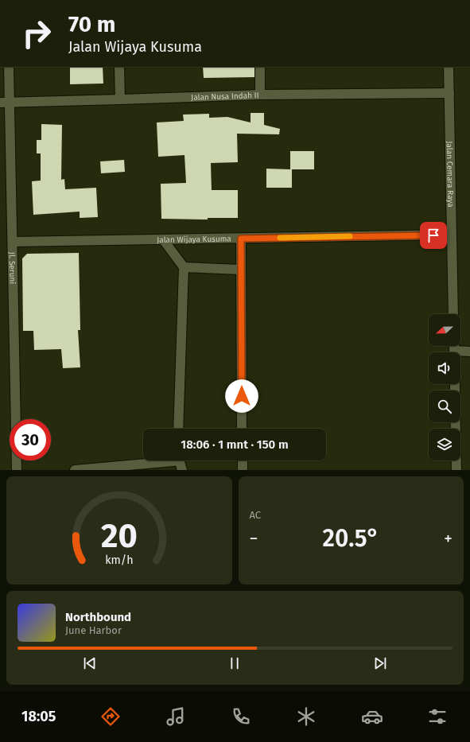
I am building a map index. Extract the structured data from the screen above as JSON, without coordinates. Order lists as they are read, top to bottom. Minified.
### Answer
{"streets":{"street":["Jalan Nusa Indah II","Jalan Cemara Raya","Jalan Wijaya Kusuma","Jl. Seruni"]},"crossings":[["Jalan Nusa Indah II","Jalan Cemara Raya"],["Jalan Nusa Indah II","Jl. Seruni"],["Jalan Cemara Raya","Jalan Wijaya Kusuma"],["Jalan Wijaya Kusuma","Jl. Seruni"]],"north":"left","page":{"turn":["70 m","Jalan Wijaya Kusuma"],"limit":"30","trip":"18:06 · 1 mnt · 150 m","tile":"AC","heat":["−","20.5°","+"],"song":["Northbound","June Harbor"],"tabs":"18:05","gauge":["20","km/h"]}}
